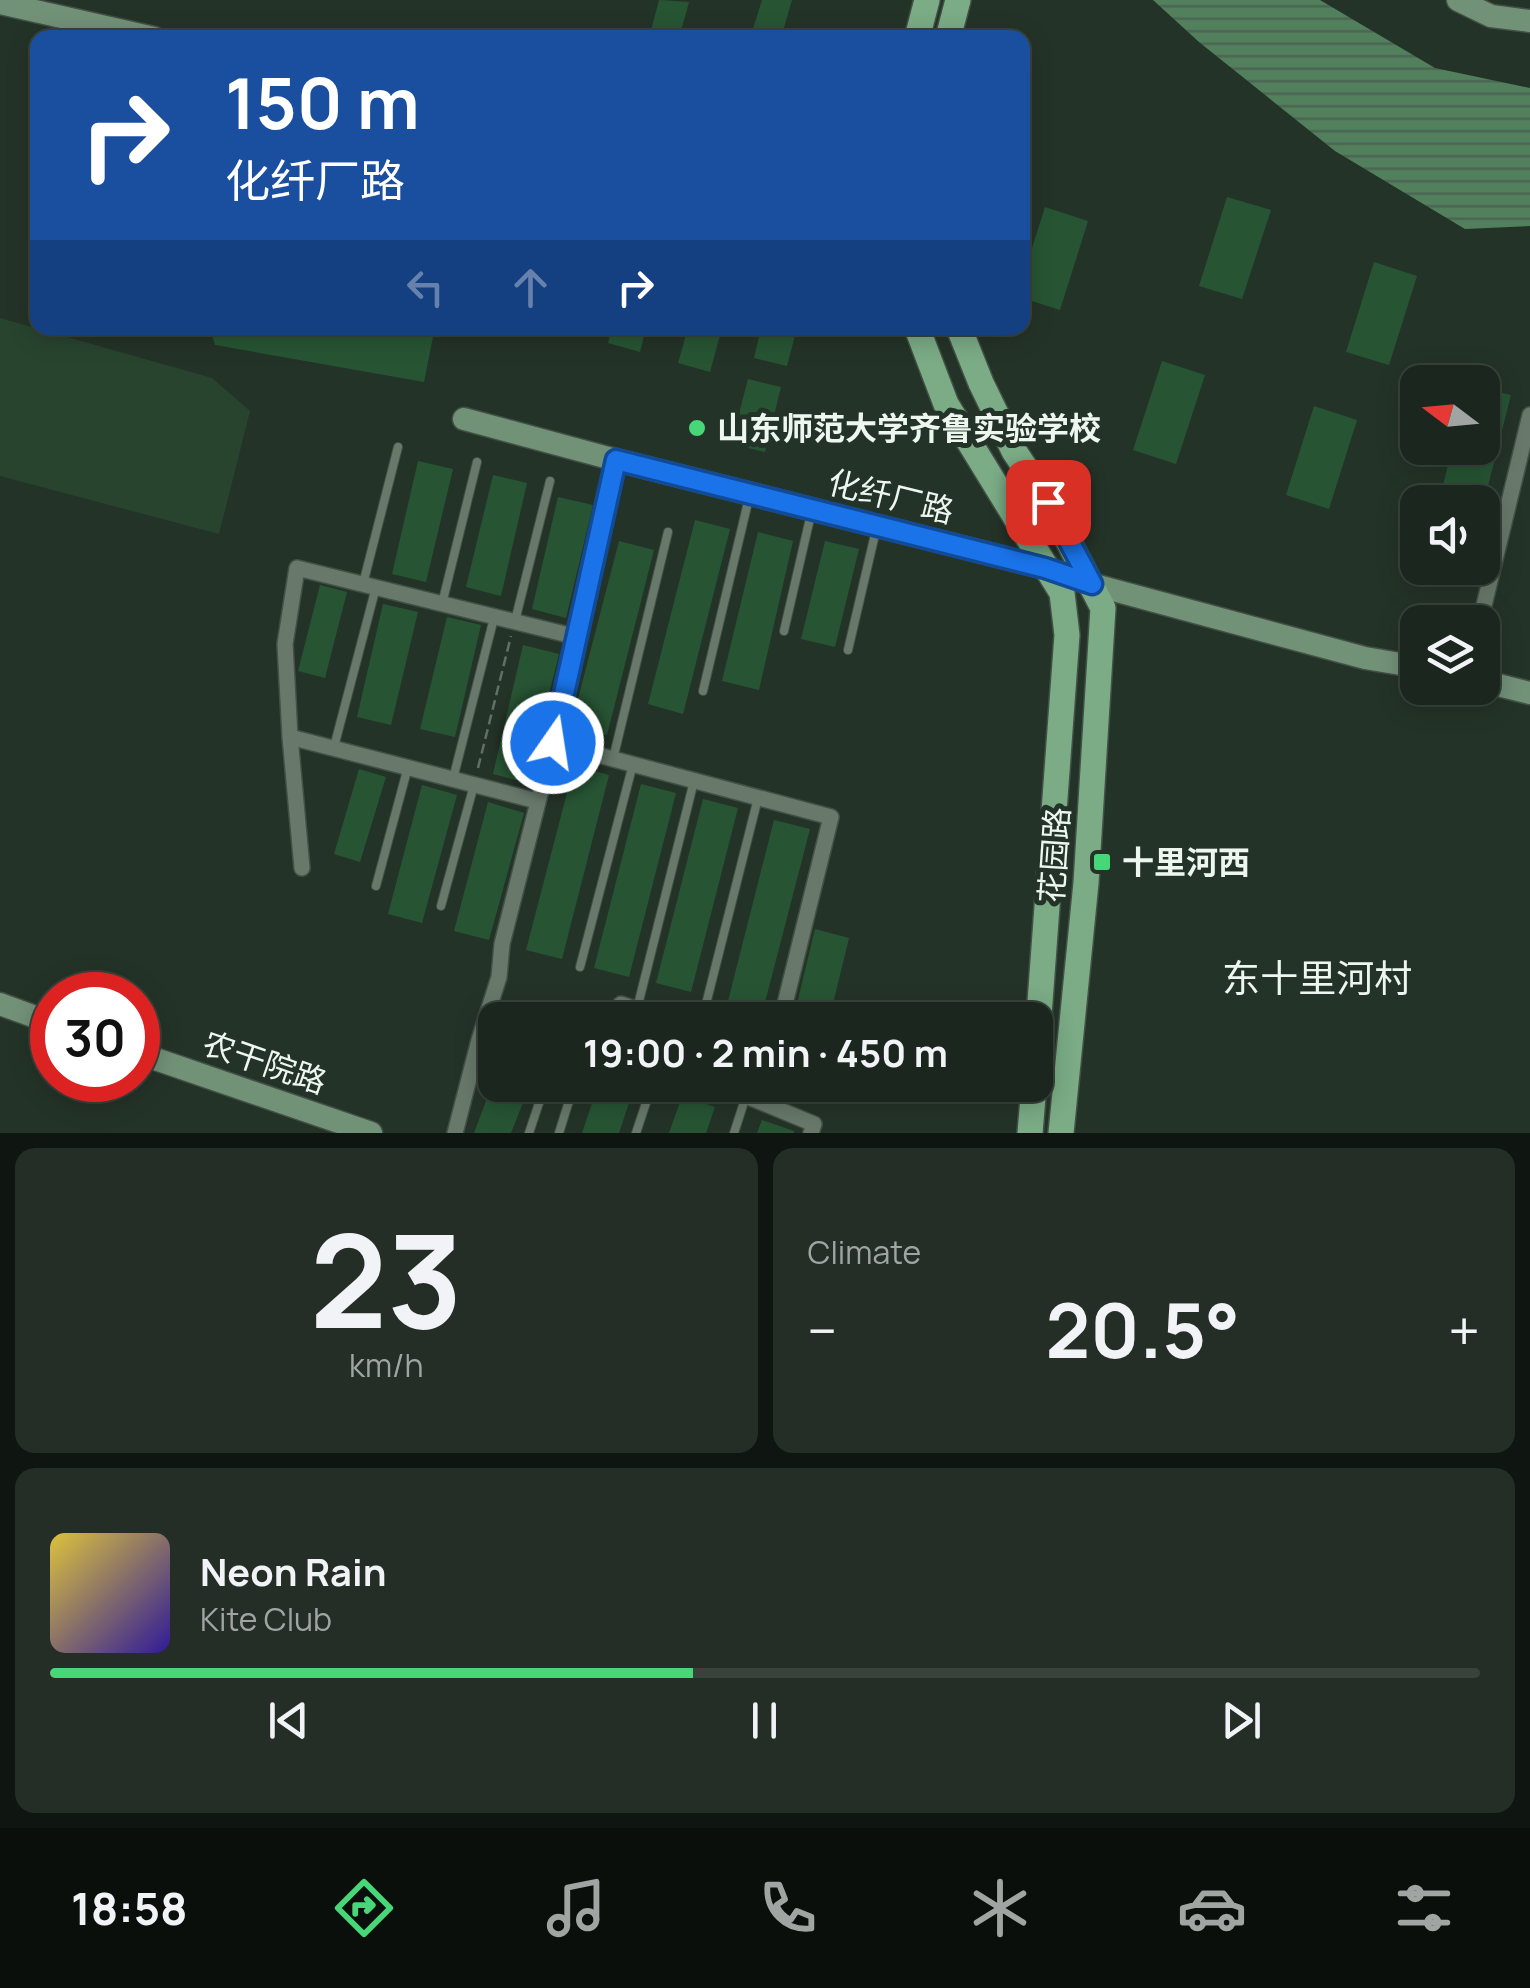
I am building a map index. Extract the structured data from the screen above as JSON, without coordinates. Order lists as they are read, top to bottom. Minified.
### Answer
{"streets":{"main road":["花园路"],"street":["化纤厂路","农干院路"]},"crossings":[["化纤厂路","花园路"]],"districts":["东十里河村"],"places":{"other":["山东师范大学齐鲁实验学校"],"transit":["十里河西"]},"north":"left","page":{"turn":["150 m","化纤厂路"],"limit":"30","trip":"19:00 · 2 min · 450 m","tile":[["23","km/h"],"Climate"],"heat":["−","20.5°","+"],"song":["Neon Rain","Kite Club"],"tabs":"18:58"}}
